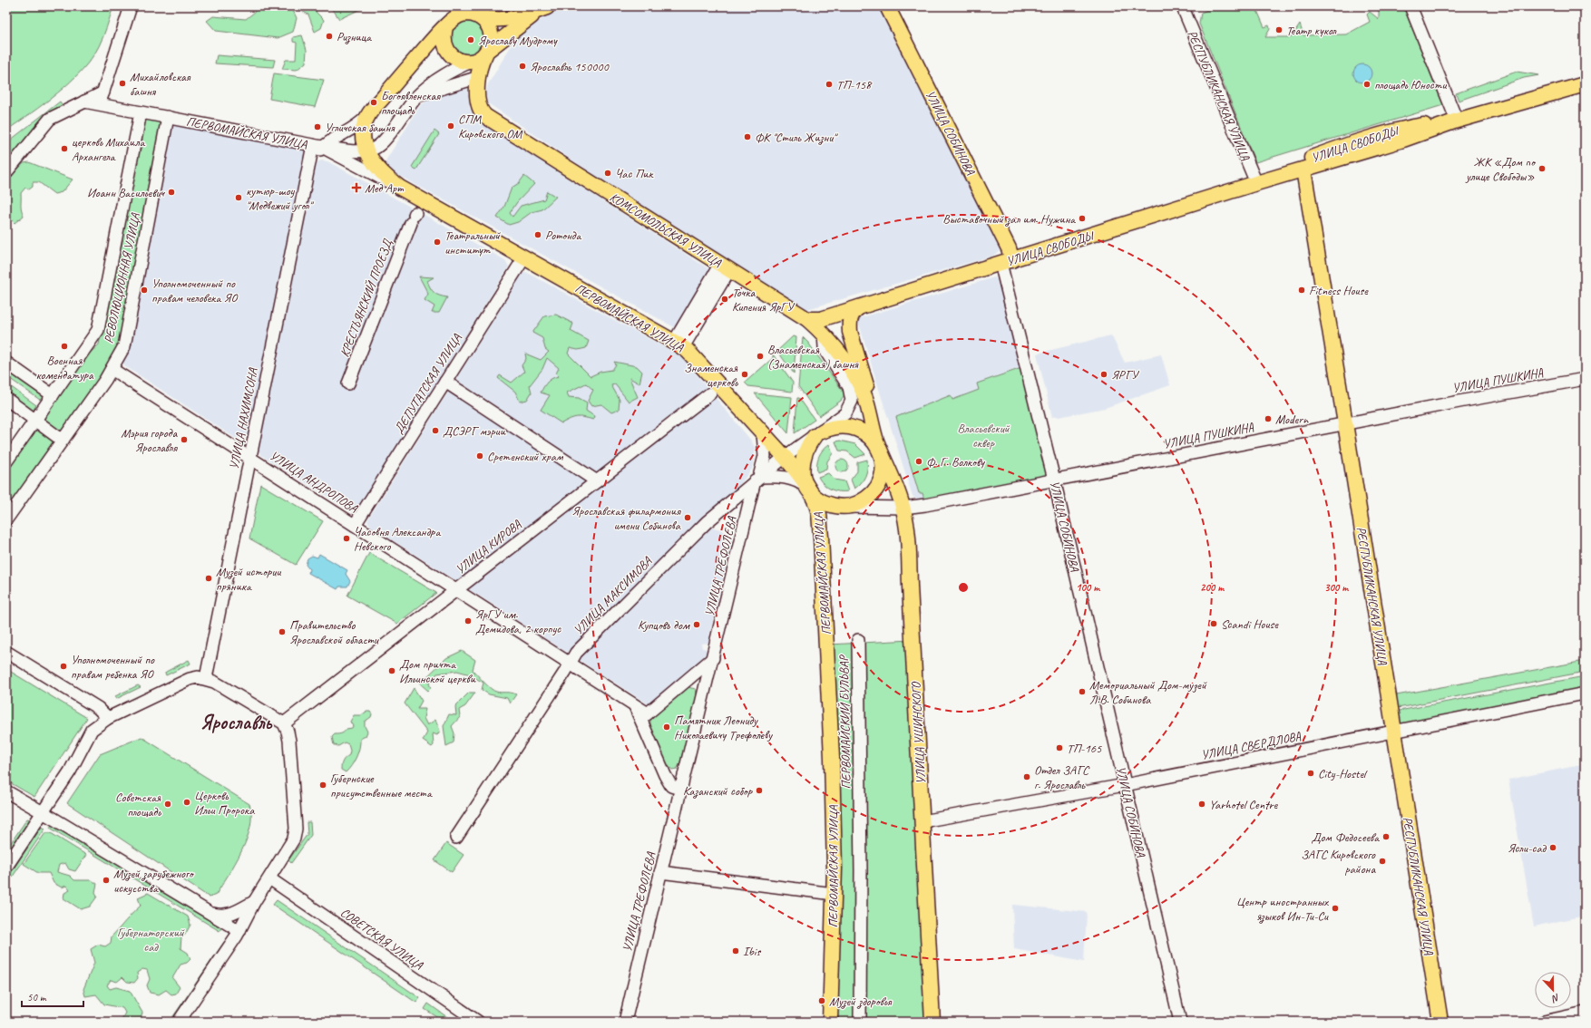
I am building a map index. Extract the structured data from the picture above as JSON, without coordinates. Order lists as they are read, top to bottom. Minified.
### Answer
{"streets":{"main road":["РЕСПУБЛИКАНСКАЯ УЛИЦА","ПЕРВОМАЙСКАЯ УЛИЦА","УЛИЦА СОБИНОВА","УЛИЦА СВОБОДЫ","КОМСОМОЛЬСКАЯ УЛИЦА","УЛИЦА УШИНСКОГО"],"street":["РЕВОЛЮЦИОННАЯ УЛИЦА","КРЕСТЬЯНСКИЙ ПРОЕЗД","УЛИЦА ПУШКИНА","ДЕПУТАТСКАЯ УЛИЦА","УЛИЦА НАХИМСОНА","УЛИЦА АНДРОПОВА","УЛИЦА КИРОВА","УЛИЦА ТРЕФОЛЕВА","УЛИЦА МАКСИМОВА","ПЕРВОМАЙСКИЙ БУЛЬВАР","УЛИЦА СВЕРДЛОВА","СОВЕТСКАЯ УЛИЦА"]},"crossings":[["РЕСПУБЛИКАНСКАЯ УЛИЦА","УЛИЦА СВОБОДЫ"],["РЕСПУБЛИКАНСКАЯ УЛИЦА","УЛИЦА ПУШКИНА"],["РЕСПУБЛИКАНСКАЯ УЛИЦА","УЛИЦА СВЕРДЛОВА"],["ПЕРВОМАЙСКАЯ УЛИЦА","КОМСОМОЛЬСКАЯ УЛИЦА"],["ПЕРВОМАЙСКАЯ УЛИЦА","РЕВОЛЮЦИОННАЯ УЛИЦА"],["ПЕРВОМАЙСКАЯ УЛИЦА","УЛИЦА ПУШКИНА"],["ПЕРВОМАЙСКАЯ УЛИЦА","ДЕПУТАТСКАЯ УЛИЦА"],["ПЕРВОМАЙСКАЯ УЛИЦА","УЛИЦА НАХИМСОНА"],["ПЕРВОМАЙСКАЯ УЛИЦА","УЛИЦА ТРЕФОЛЕВА"],["ПЕРВОМАЙСКАЯ УЛИЦА","УЛИЦА МАКСИМОВА"],["ПЕРВОМАЙСКАЯ УЛИЦА","УЛИЦА УШИНСКОГО"],["УЛИЦА СОБИНОВА","УЛИЦА СВОБОДЫ"],["УЛИЦА СОБИНОВА","УЛИЦА ПУШКИНА"],["УЛИЦА СОБИНОВА","УЛИЦА СВЕРДЛОВА"],["УЛИЦА СВОБОДЫ","КОМСОМОЛЬСКАЯ УЛИЦА"],["УЛИЦА СВОБОДЫ","УЛИЦА МАКСИМОВА"],["КОМСОМОЛЬСКАЯ УЛИЦА","УЛИЦА ПУШКИНА"],["КОМСОМОЛЬСКАЯ УЛИЦА","УЛИЦА МАКСИМОВА"],["КОМСОМОЛЬСКАЯ УЛИЦА","УЛИЦА УШИНСКОГО"],["РЕВОЛЮЦИОННАЯ УЛИЦА","УЛИЦА АНДРОПОВА"],["УЛИЦА ПУШКИНА","УЛИЦА МАКСИМОВА"],["УЛИЦА ПУШКИНА","УЛИЦА УШИНСКОГО"],["ДЕПУТАТСКАЯ УЛИЦА","УЛИЦА АНДРОПОВА"],["УЛИЦА НАХИМСОНА","УЛИЦА АНДРОПОВА"],["УЛИЦА АНДРОПОВА","УЛИЦА КИРОВА"],["УЛИЦА АНДРОПОВА","УЛИЦА МАКСИМОВА"],["УЛИЦА ТРЕФОЛЕВА","УЛИЦА МАКСИМОВА"],["УЛИЦА МАКСИМОВА","УЛИЦА УШИНСКОГО"],["УЛИЦА УШИНСКОГО","УЛИЦА СВЕРДЛОВА"]],"districts":["Ярославль"],"parks":["Власьевский сквер","Губернаторский сад"],"places":{"other":["Театр кукол","Ризница","Ярославу Мудрому","Ярославль 150000","Михайловская башня","ТП-158","площадь Юности","Богоявленская площадь","СПМ Кировского ОМ","Угличская башня","ФК \"Стиль Жизни\"","церковь Михаила Архангела","ЖК «Дом по улице Свободы»","Час Пик","Иоанн Васильевич","кутюр-шоу \"Медвежий угол\"","Выставочный зал им. Нужина","Ротонда","Театральный институт","Уполномоченный по правам человека ЯО","Fitness House","Точка Кипения ЯрГУ","Военная комендатура","Власьевская (Знаменская) башня","Знаменская церковь","ЯРГУ","Modern","ДСЭРГ мэрии","Мэрия города Ярославля","Сретенский храм","Ф. Г. Волкову","Ярославская филармония имени Собинова","Часовня Александра Невского","Музей истории пряника","ЯрГУ им. Демидова, 2 корпус","Scandi House","Купцовъ дом","Правительство Ярославской области","Уполномоченный по правам ребенка ЯО","Дом причта Ильинской церкви","Мемориальный Дом-музей Л.В. Собинова","Памятник Леониду Николаевичу Трефолеву","ТП-165","City-Hostel","Отдел ЗАГС г. Ярославль","Губернские присутственные места","Казанский собор","Церковь Ильи Пророка","Советская площадь","Yarhotel Centre","Дом Федосеева","Ясли-сад","ЗАГС Кировского района","Музей зарубежного искусства","Центр иностранных языков Ин-Ти-Си","Ibis","Музей здоровья"],"health":["Мед Арт"]},"scale_bar":"50 m","north":"bottom","rings":["100 m","200 m","300 m"]}
